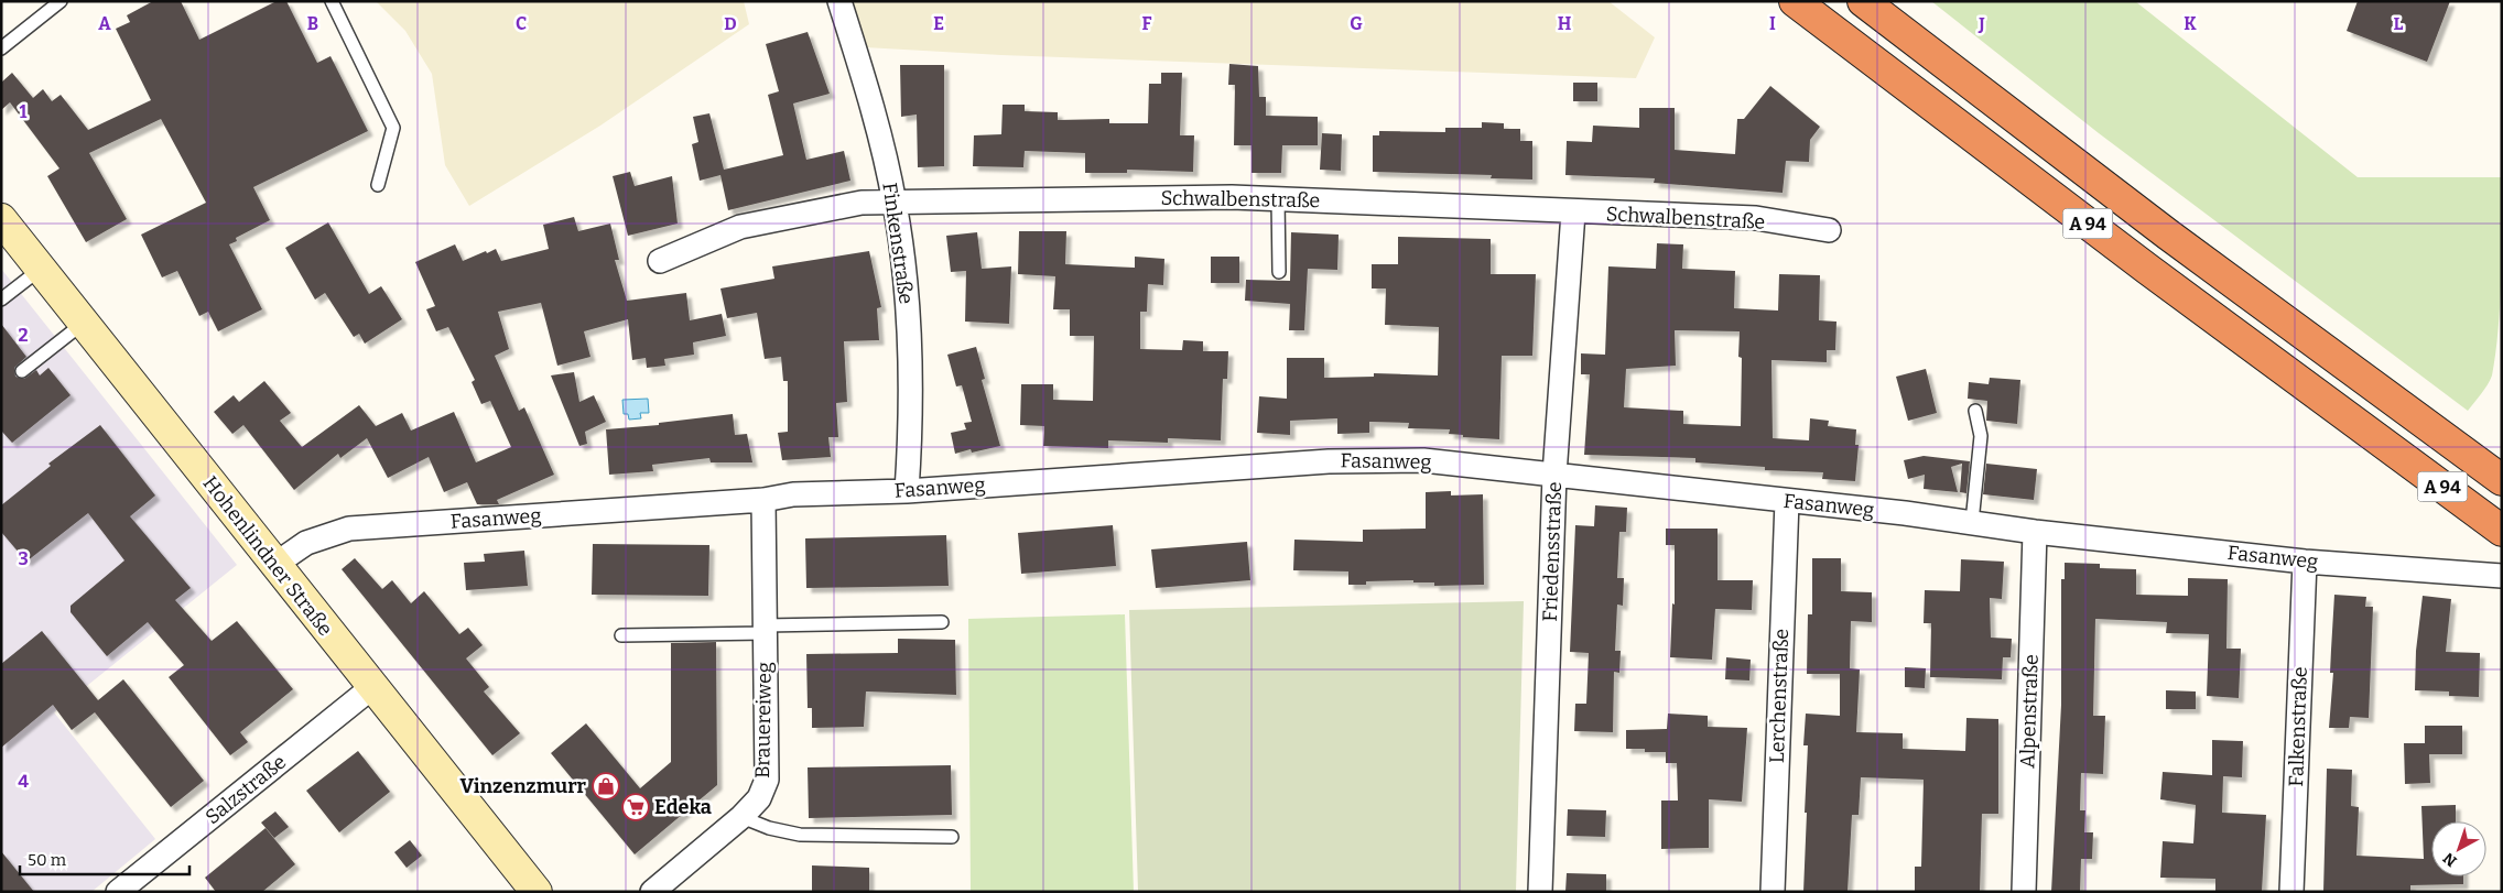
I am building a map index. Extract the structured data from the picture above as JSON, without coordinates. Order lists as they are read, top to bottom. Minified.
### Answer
{"streets":{"highway":["A 94"],"street":["Schwalbenstraße","Finkenstraße","Fasanweg","Friedensstraße","Hohenlindner Straße","Lerchenstraße","Alpenstraße","Brauereiweg","Falkenstraße","Salzstraße"]},"crossings":[["Schwalbenstraße","Finkenstraße"],["Schwalbenstraße","Friedensstraße"],["Finkenstraße","Fasanweg"],["Fasanweg","Friedensstraße"],["Fasanweg","Hohenlindner Straße"],["Fasanweg","Lerchenstraße"],["Fasanweg","Alpenstraße"],["Fasanweg","Brauereiweg"],["Fasanweg","Falkenstraße"],["Hohenlindner Straße","Salzstraße"]],"places":{"shop":["Vinzenzmurr"],"supermarket":["Edeka"]},"scale_bar":"50 m","north":"bottom left","grid":{"columns":["A","B","C","D","E","F","G","H","I","J","K","L"],"rows":["1","2","3","4"]}}
